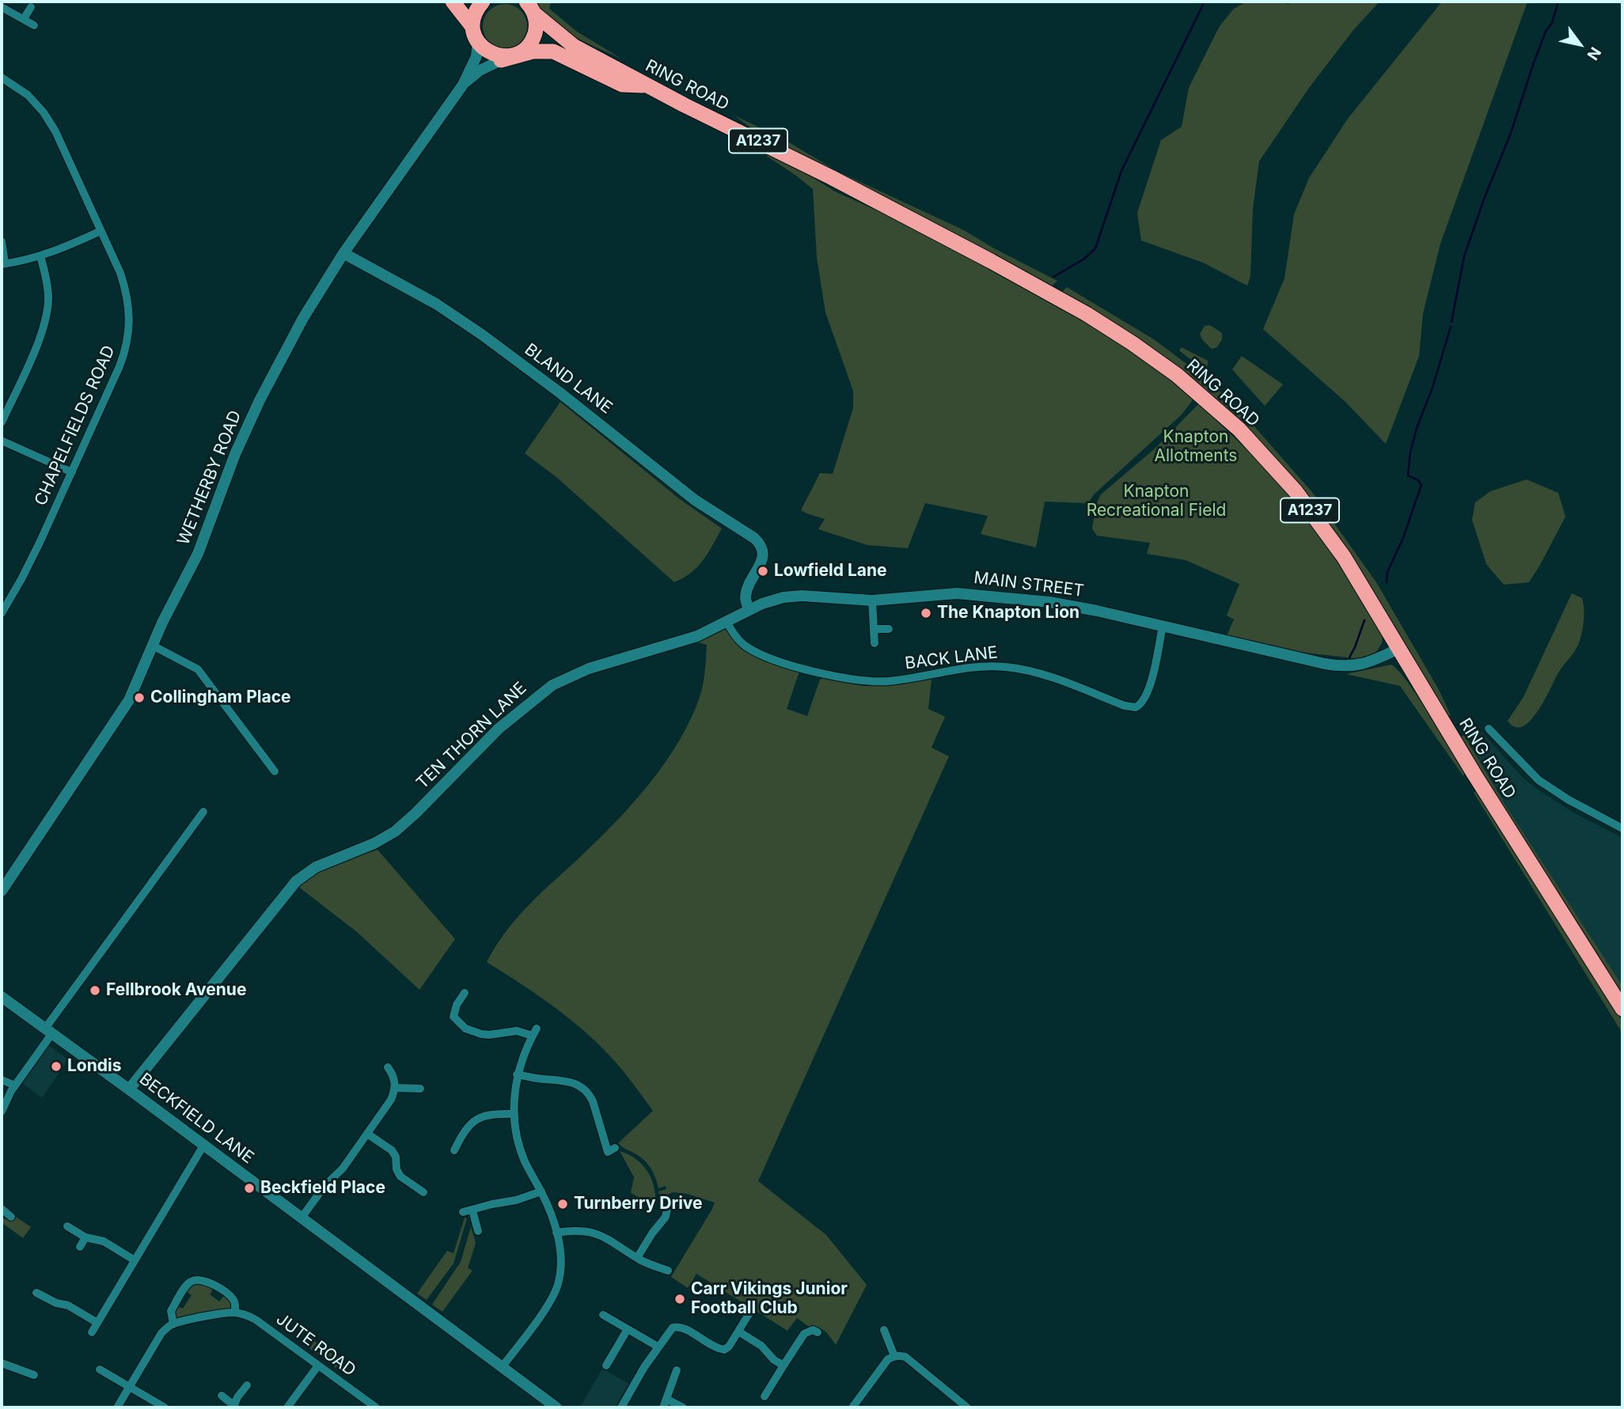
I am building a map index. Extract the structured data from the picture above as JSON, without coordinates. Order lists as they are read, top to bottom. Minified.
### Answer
{"streets":{"highway":["RING ROAD","A1237"],"street":["BLAND LANE","CHAPELFIELDS ROAD","WETHERBY ROAD","MAIN STREET","BACK LANE","TEN THORN LANE","BECKFIELD LANE","JUTE ROAD"]},"crossings":[["RING ROAD","MAIN STREET"],["BLAND LANE","WETHERBY ROAD"],["BLAND LANE","MAIN STREET"],["MAIN STREET","BACK LANE"],["MAIN STREET","TEN THORN LANE"],["TEN THORN LANE","BECKFIELD LANE"]],"parks":["Knapton Allotments","Knapton Recreational Field"],"places":["Lowfield Lane","The Knapton Lion","Collingham Place","Fellbrook Avenue","Londis","Beckfield Place","Turnberry Drive","Carr Vikings Junior Football Club"],"north":"bottom right"}
